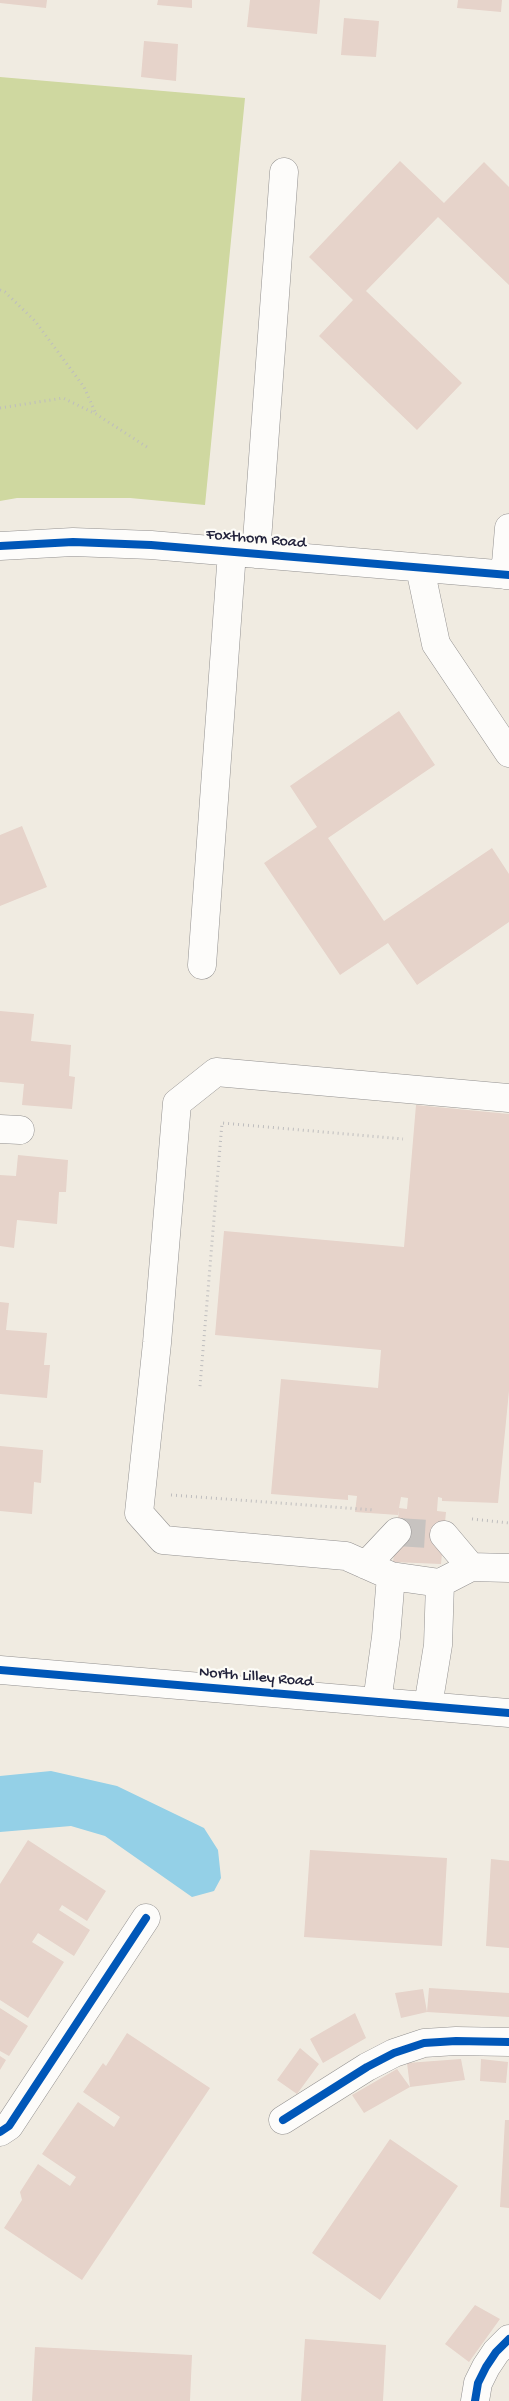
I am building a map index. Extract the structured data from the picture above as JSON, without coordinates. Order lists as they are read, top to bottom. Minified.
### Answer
{"streets":{"street":["Foxthorn Road","North Lilley Road"]}}
